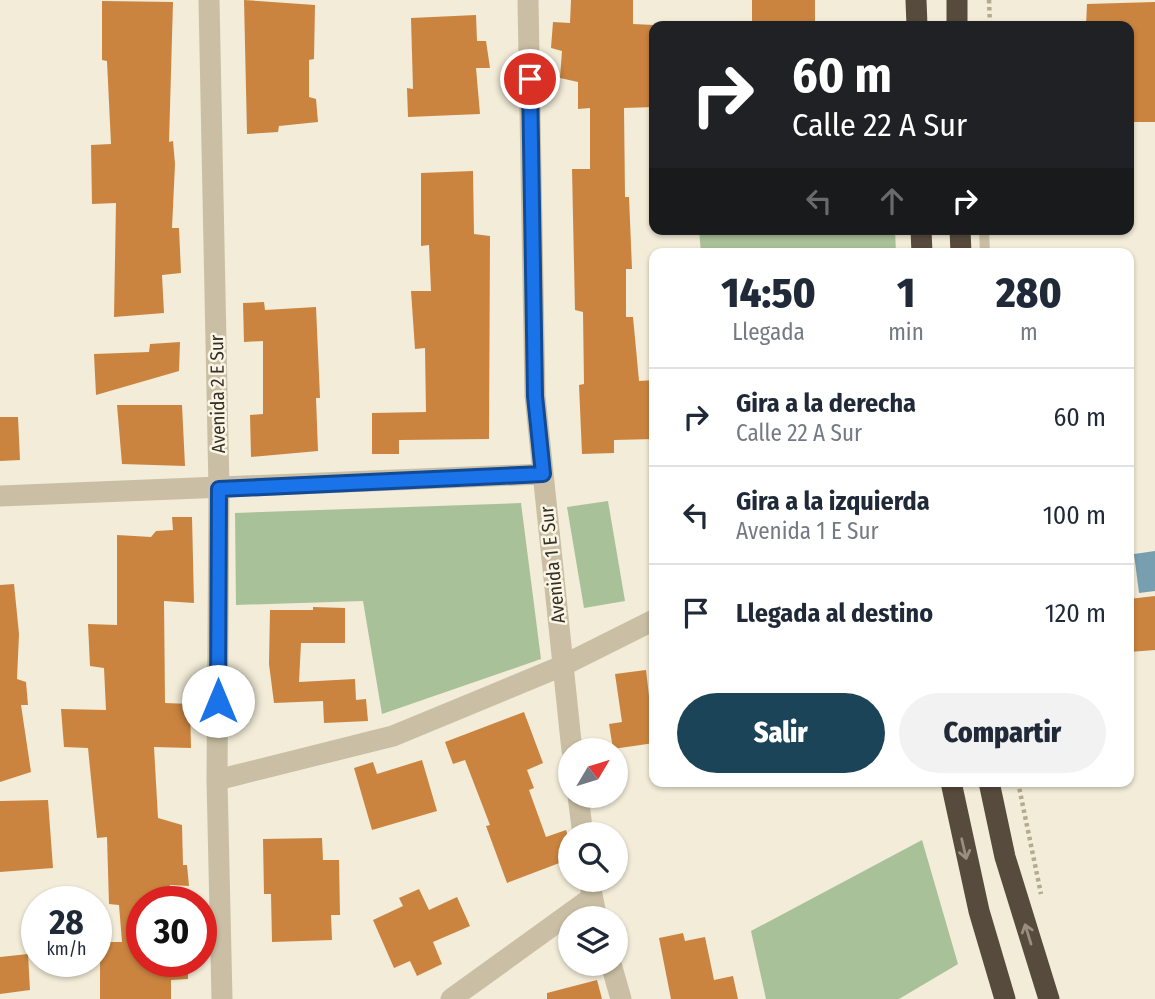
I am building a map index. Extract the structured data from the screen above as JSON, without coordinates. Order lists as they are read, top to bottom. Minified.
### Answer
{"streets":{"street":["Avenida 2 E Sur","Avenida 1 E Sur"]},"north":"top right","page":{"turn":["60 m","Calle 22 A Sur"],"eta":["14:50","Llegada","1","min","280","m"],"list":[{"name":"Gira a la derecha","note":"Calle 22 A Sur","value":"60 m"},{"name":"Gira a la izquierda","note":"Avenida 1 E Sur","value":"100 m"},{"name":"Llegada al destino","value":"120 m"}],"buttons":["Salir","Compartir"],"speed":"28 km/h","limit":"30"}}
